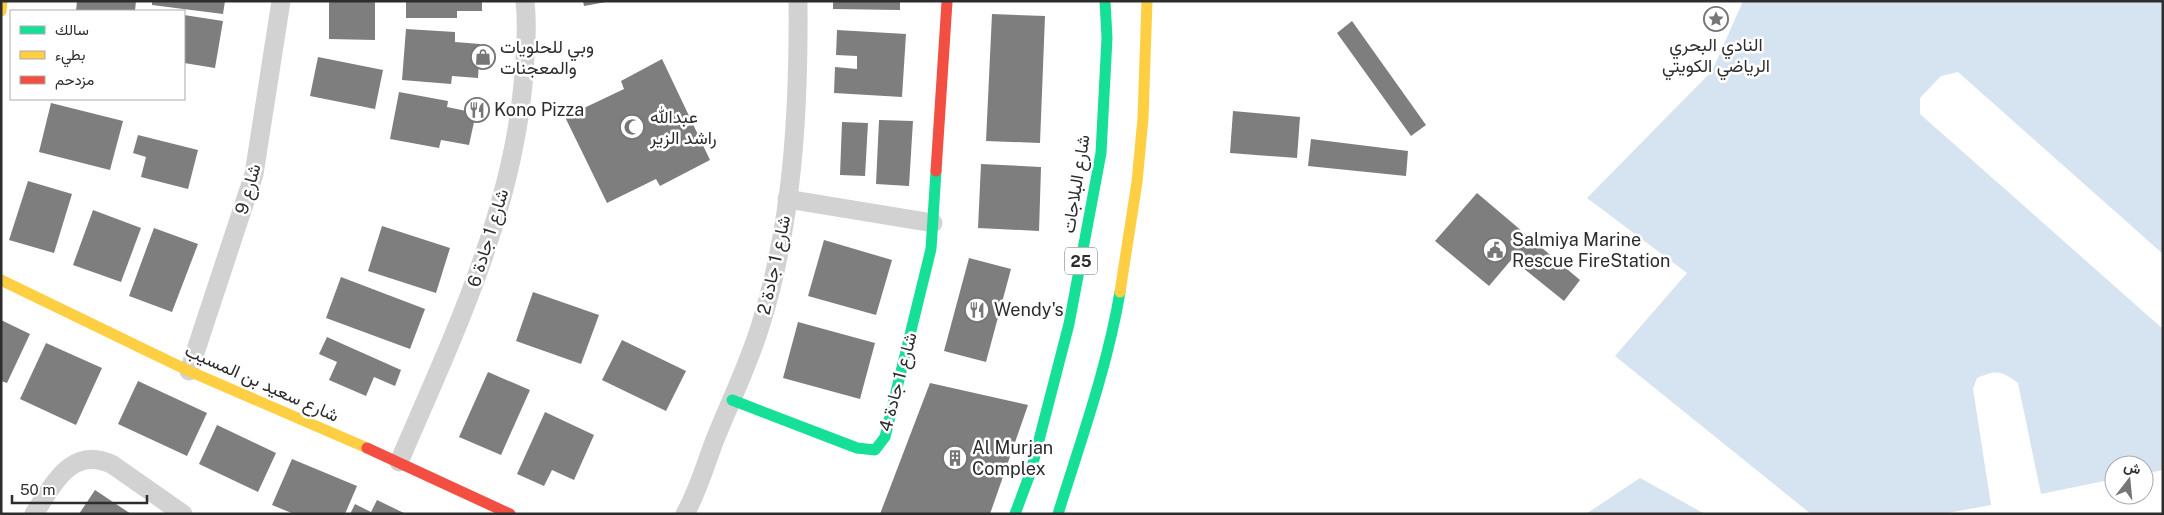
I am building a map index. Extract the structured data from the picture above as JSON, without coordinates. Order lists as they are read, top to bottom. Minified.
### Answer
{"streets":{"street":["شارع البلاجات","شارع 9","شارع 1 جادة 6","25","شارع 1 جادة 2","شارع 1 جادة 4","شارع سعيد بن المسيب"]},"crossings":[["شارع 9","شارع سعيد بن المسيب"],["شارع 1 جادة 6","شارع سعيد بن المسيب"],["شارع 1 جادة 2","شارع 1 جادة 4"]],"places":{"place":["النادي البحري الرياضي الكويتي"],"shop":["وبي للحلويات والمعجنات"],"restaurant":["Kono Pizza","Wendy's"],"mosque":["عبدالله راشد الزير"],"public building":["Salmiya Marine Rescue FireStation"],"building":["Al Murjan Complex"]},"legend":["سالك","بطيء","مزدحم"],"scale_bar":"50 m","north":"top"}
